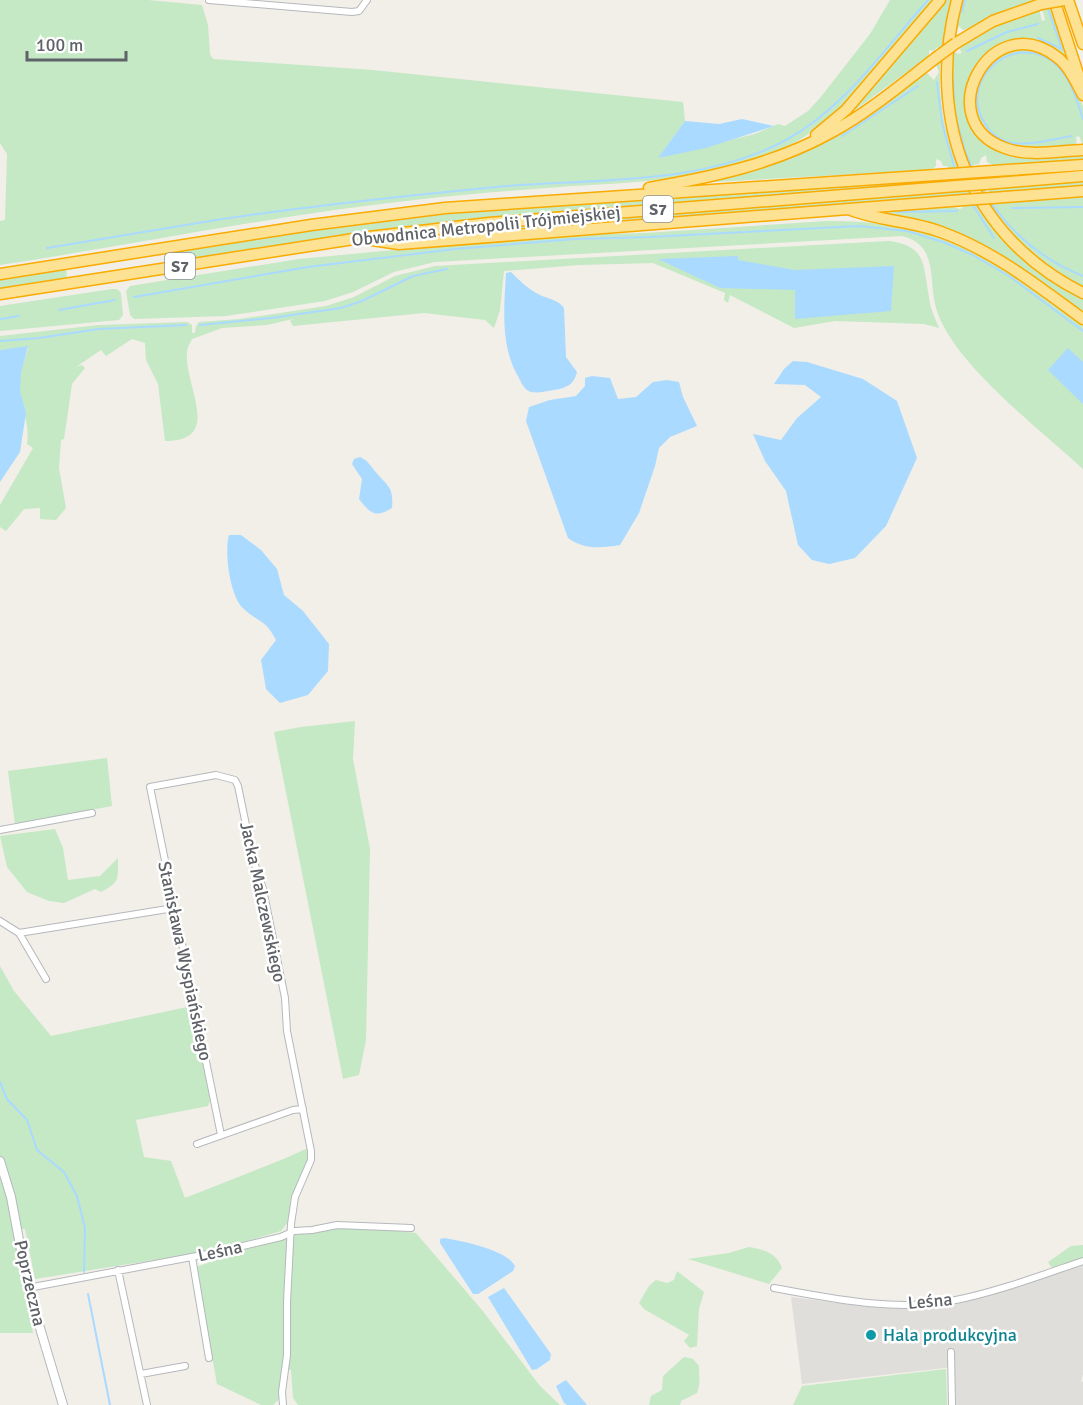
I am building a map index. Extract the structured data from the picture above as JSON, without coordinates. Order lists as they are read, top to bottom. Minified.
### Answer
{"streets":{"highway":["S7","Obwodnica Metropolii Trójmiejskiej"],"street":["Jacka Malczewskiego","Stanisława Wyspiańskiego","Leśna","Poprzeczna"]},"crossings":[["Jacka Malczewskiego","Stanisława Wyspiańskiego"],["Leśna","Poprzeczna"]],"places":["Hala produkcyjna"],"scale_bar":"100 m"}
